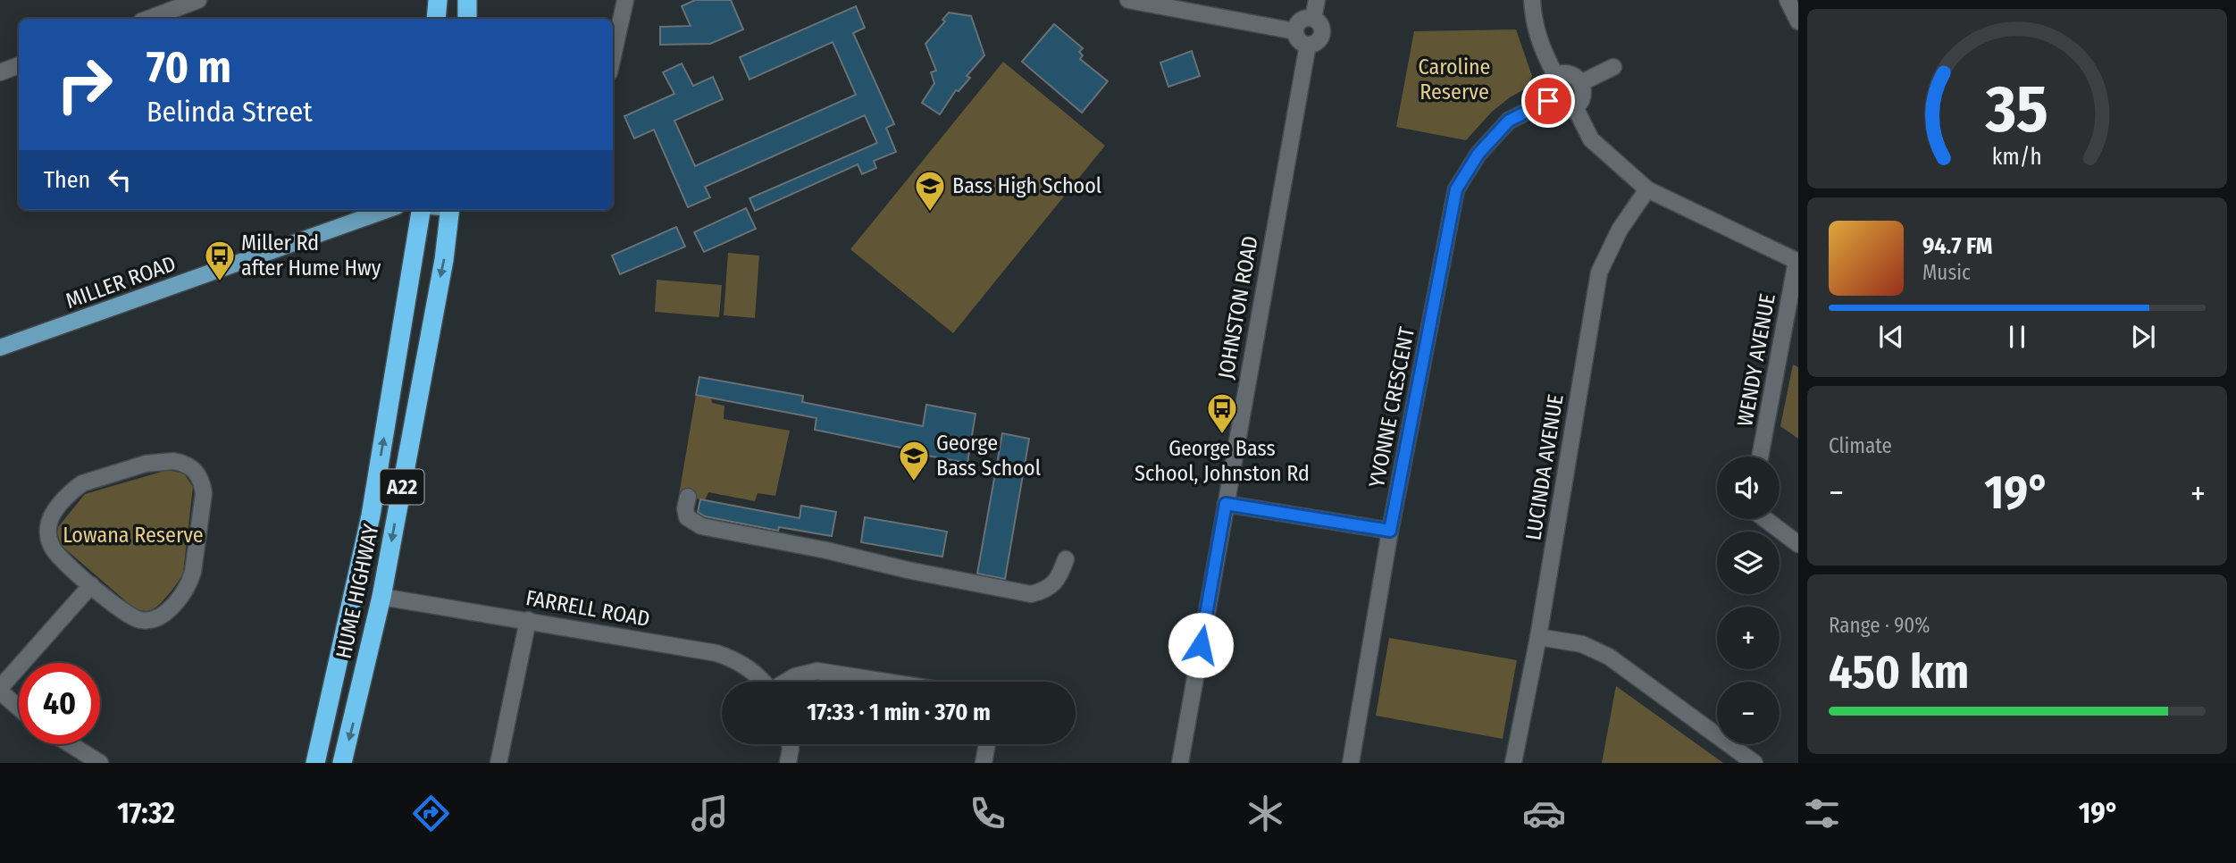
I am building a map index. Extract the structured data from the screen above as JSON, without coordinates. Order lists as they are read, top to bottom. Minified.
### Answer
{"streets":{"highway":["A22","HUME HIGHWAY"],"main road":["MILLER ROAD"],"street":["JOHNSTON ROAD","WENDY AVENUE","YVONNE CRESCENT","LUCINDA AVENUE","FARRELL ROAD"]},"crossings":[["HUME HIGHWAY","FARRELL ROAD"]],"parks":["Caroline Reserve","Lowana Reserve"],"places":{"school or university":["Bass High School","George Bass School"],"bus stop":["Miller Rd after Hume Hwy","George Bass School, Johnston Rd"]},"page":{"turn":["70 m","Belinda Street"],"then":"Then","song":["94.7 FM","Music"],"tile":["Climate",["Range · 90%","450 km"]],"map_buttons":["+","−"],"heat":["−","19°","+"],"limit":"40","trip":"17:33 · 1 min · 370 m","tabs":["17:32","19°"],"gauge":["35","km/h"]}}
